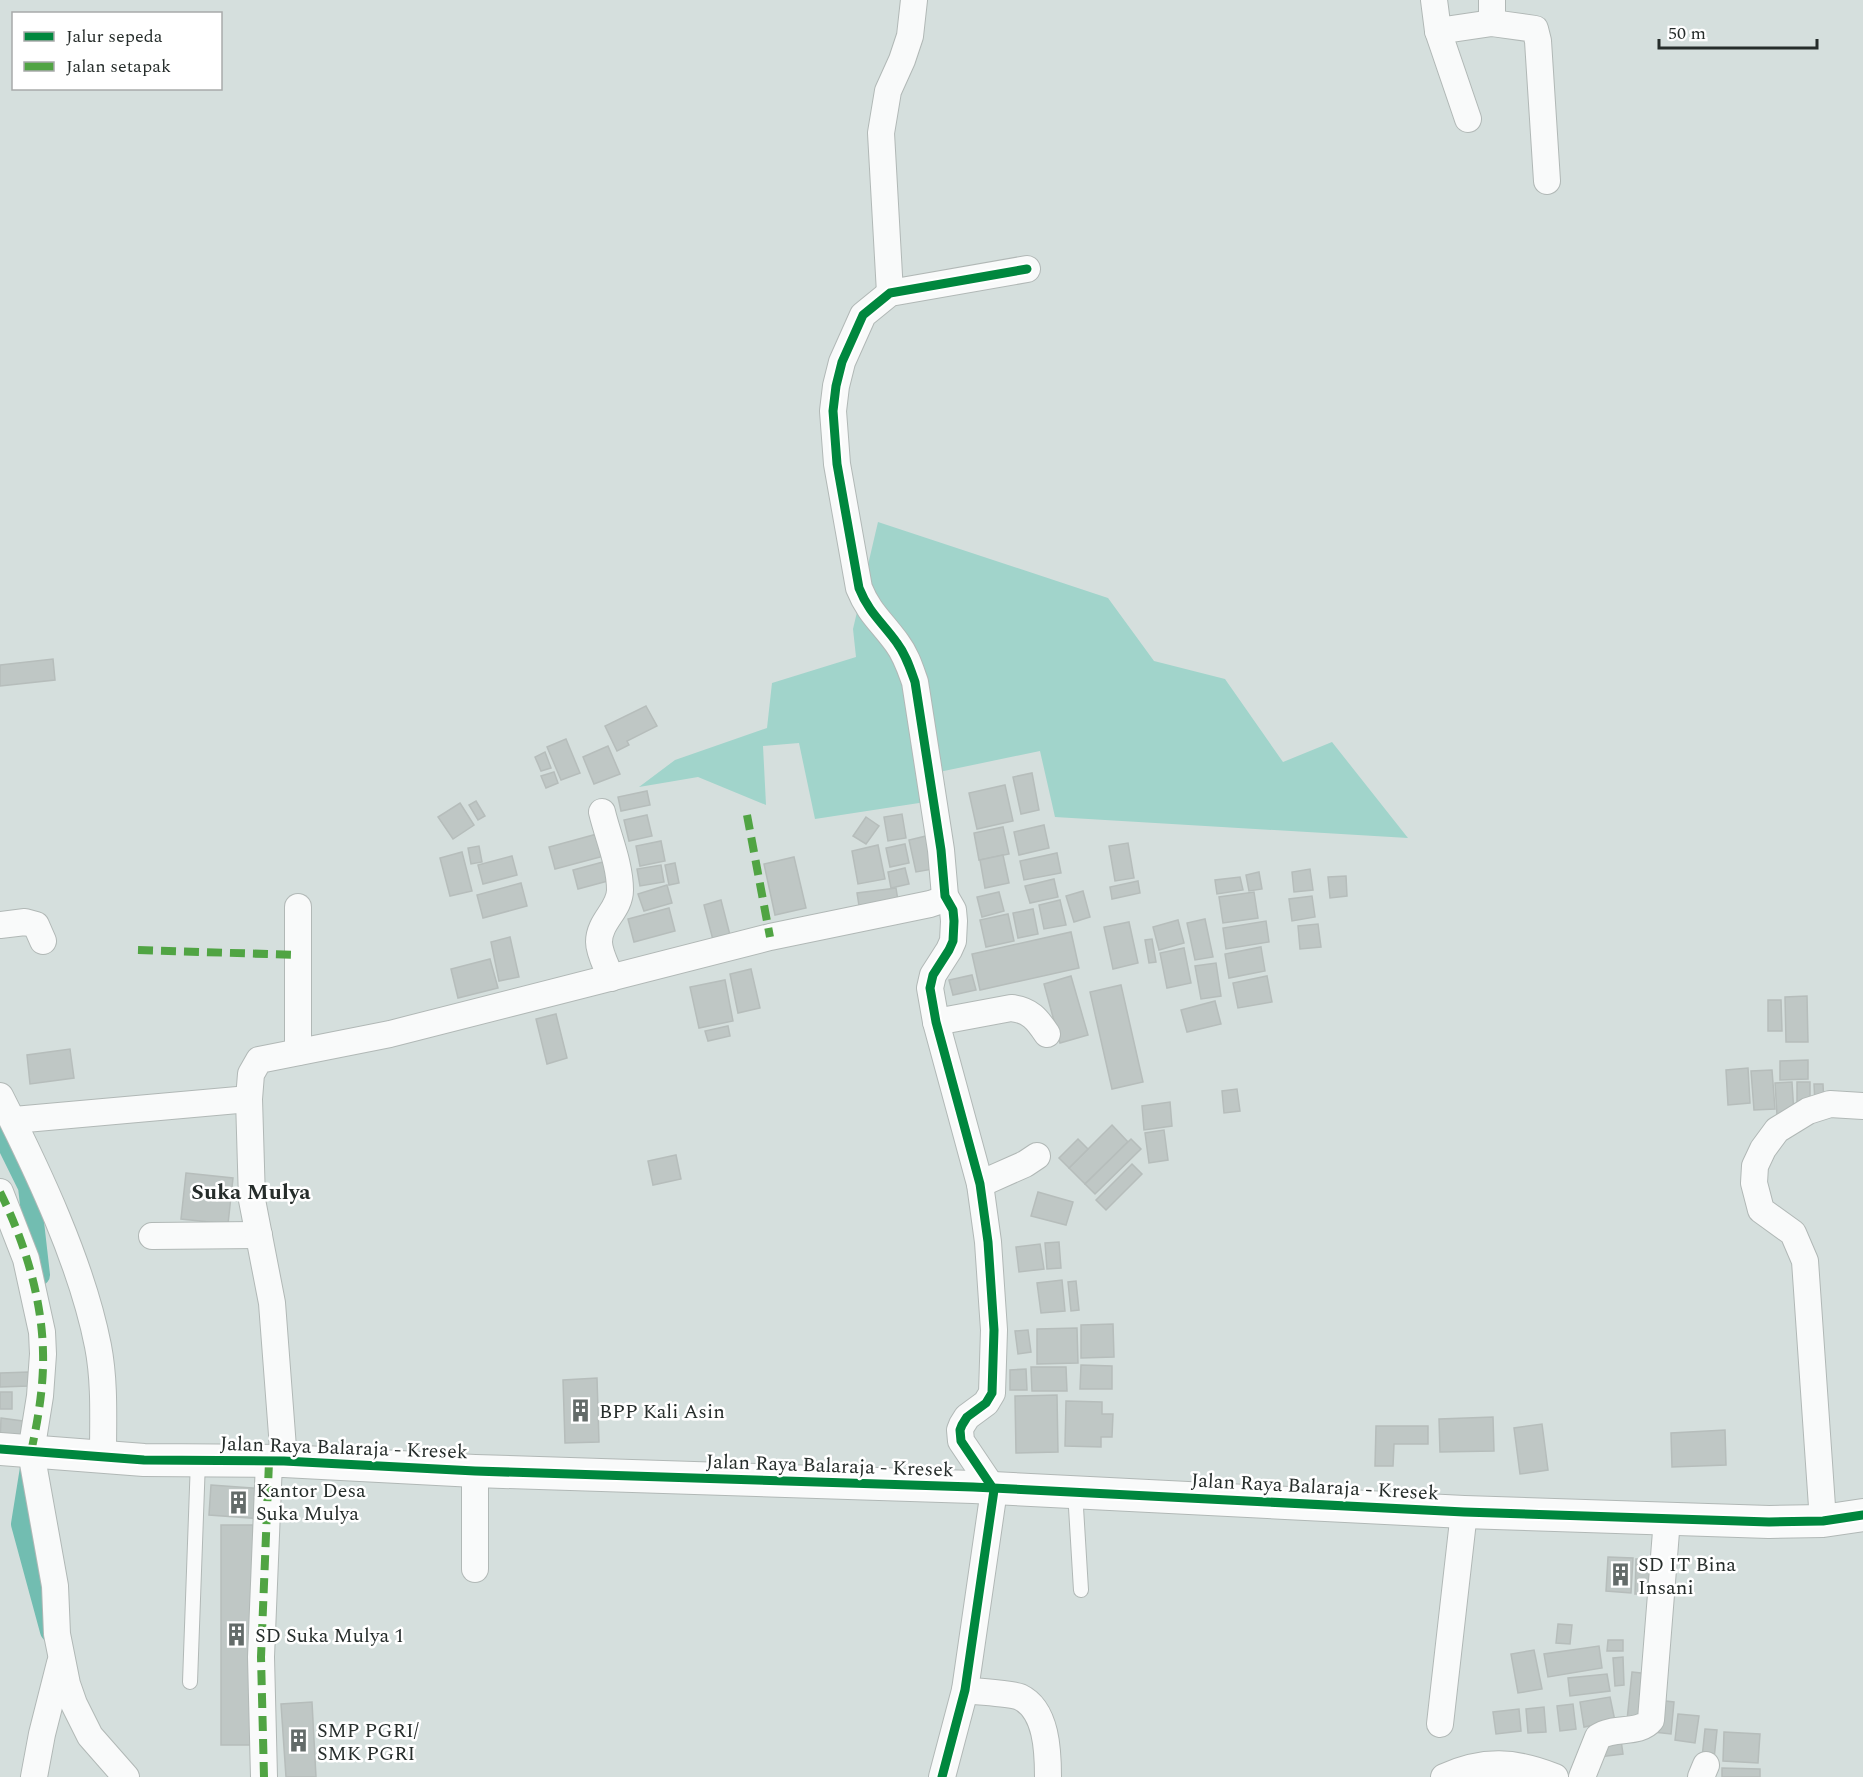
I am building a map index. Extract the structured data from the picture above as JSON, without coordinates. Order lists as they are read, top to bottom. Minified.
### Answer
{"streets":{"street":["Jalan Raya Balaraja - Kresek"]},"districts":["Suka Mulya"],"places":{"building":["BPP Kali Asin","Kantor Desa Suka Mulya","SD IT Bina Insani","SD Suka Mulya 1","SMP PGRI/ SMK PGRI"]},"legend":["Jalur sepeda","Jalan setapak"],"scale_bar":"50 m"}
